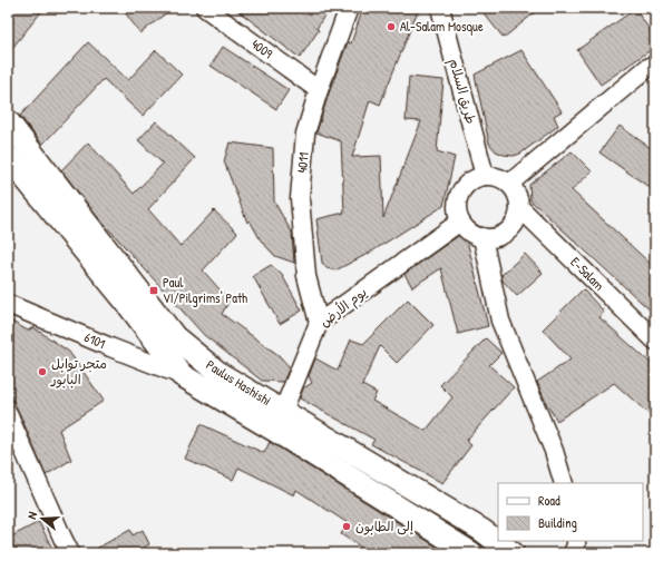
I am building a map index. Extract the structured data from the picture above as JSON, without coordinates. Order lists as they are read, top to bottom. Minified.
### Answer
{"streets":{"street":["4009","طريق السلام","4011","E-Salam","يوم الأرض","6101","Paulus Hashishi"]},"crossings":[["4009","4011"],["طريق السلام","E-Salam"],["طريق السلام","يوم الأرض"],["4011","يوم الأرض"],["E-Salam","يوم الأرض"],["يوم الأرض","Paulus Hashishi"],["6101","Paulus Hashishi"]],"places":{"other":["Al-Salam Mosque","متجر توابل البابور","إلى الطابون"],"transit":["Paul VI/Pilgrims' Path"]},"legend":["Road","Building"],"north":"left"}
